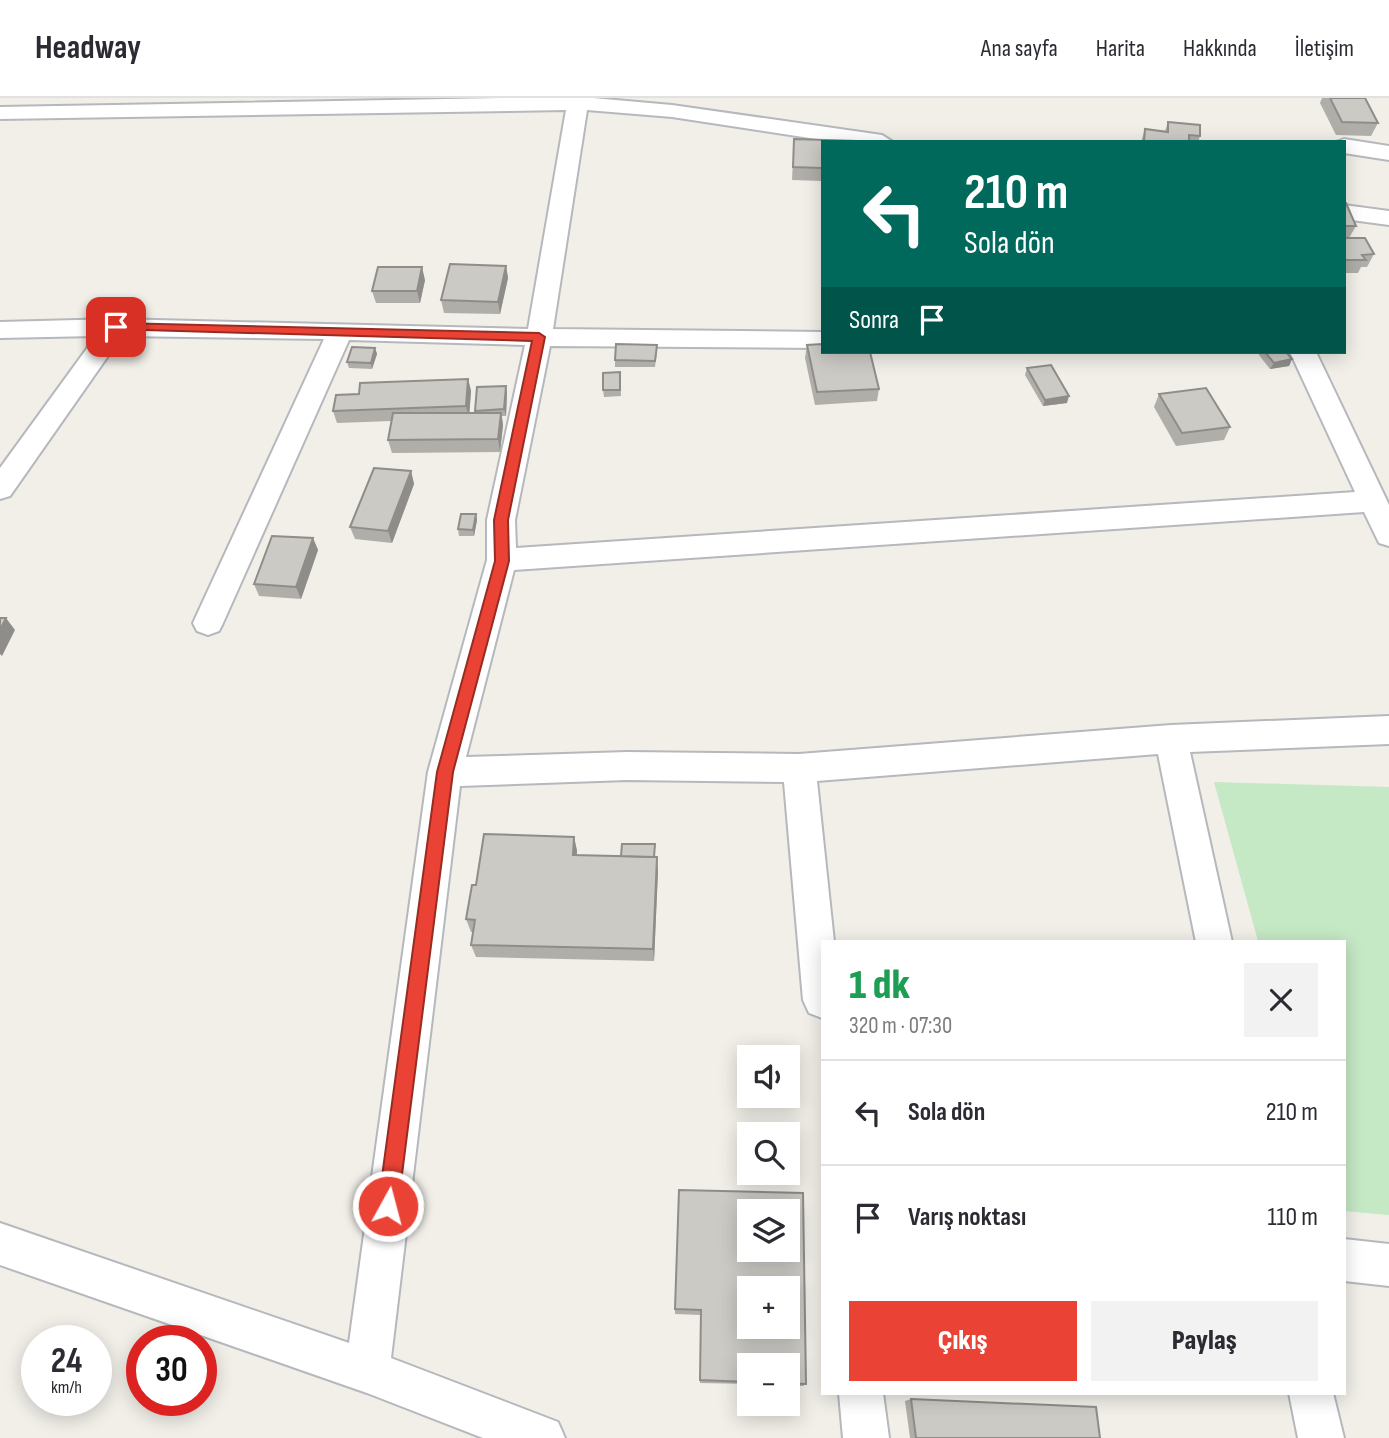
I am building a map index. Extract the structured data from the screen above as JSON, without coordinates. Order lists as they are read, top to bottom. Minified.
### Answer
{"page":{"header":"Headway","nav":["Ana sayfa","Harita","Hakkında","İletişim"],"turn":["210 m","Sola dön"],"then":"Sonra","heading":["1 dk","320 m · 07:30"],"map_buttons":["+","−"],"list":[{"name":"Sola dön","value":"210 m"},{"name":"Varış noktası","value":"110 m"}],"buttons":["Çıkış","Paylaş"],"speed":"24 km/h","limit":"30"}}
